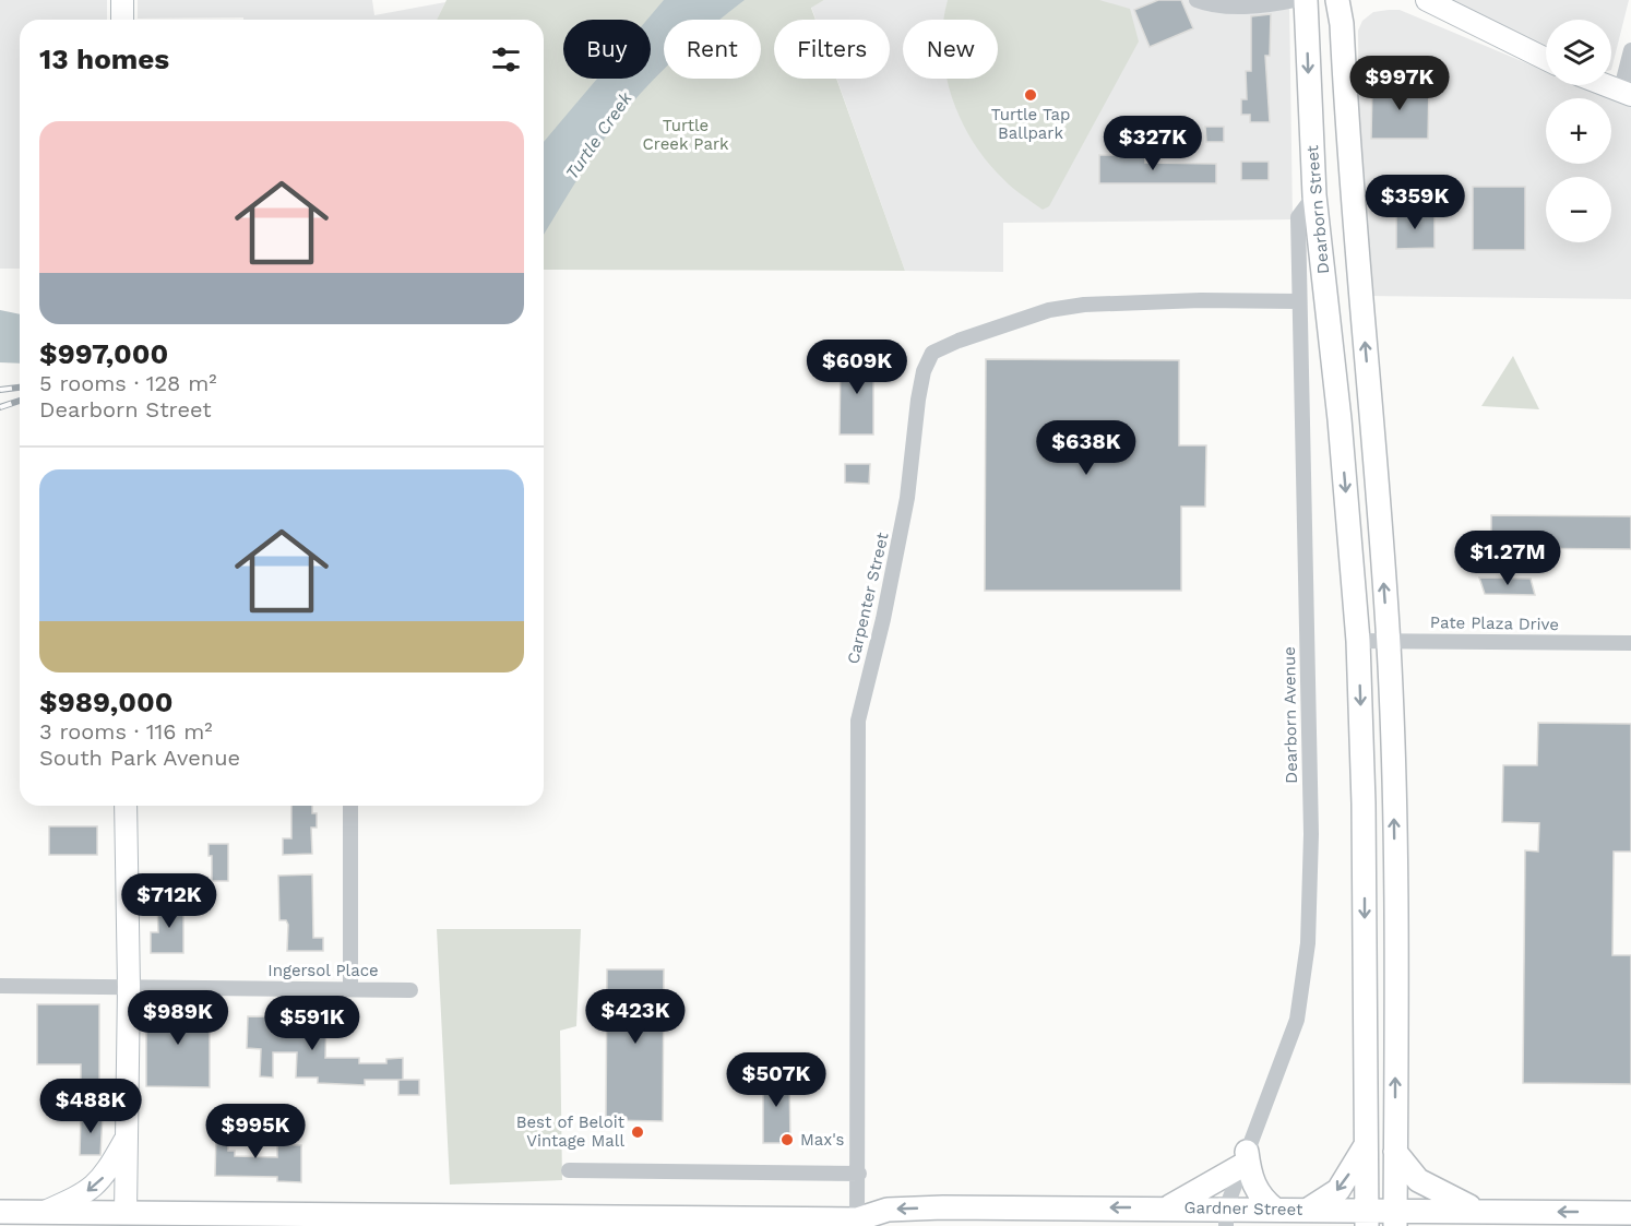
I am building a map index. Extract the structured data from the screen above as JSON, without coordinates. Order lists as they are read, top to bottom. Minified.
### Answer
{"streets":{"main road":["Dearborn Street","Gardner Street"],"street":["Carpenter Street","Pate Plaza Drive","Dearborn Avenue","Ingersol Place"]},"crossings":[["Dearborn Street","Pate Plaza Drive"],["Dearborn Street","Dearborn Avenue"],["Dearborn Street","Gardner Street"],["Carpenter Street","Dearborn Avenue"],["Carpenter Street","Gardner Street"],["Dearborn Avenue","Gardner Street"]],"water":["Turtle Creek"],"parks":["Turtle Creek Park"],"places":["Turtle Tap Ballpark","Best of Beloit Vintage Mall","Max's"],"page":{"map_buttons":["+","−"],"chip":["Buy","Rent","Filters","New"],"heading":"13 homes","price":["$997K","$327K","$359K","$609K","$638K","$1.27M","$712K","$423K","$989K","$591K","$507K","$488K","$995K"],"list":[{"name":"$997,000","note":"5 rooms · 128 m² · Dearborn Street"},{"name":"$989,000","note":"3 rooms · 116 m² · South Park Avenue"}]}}
